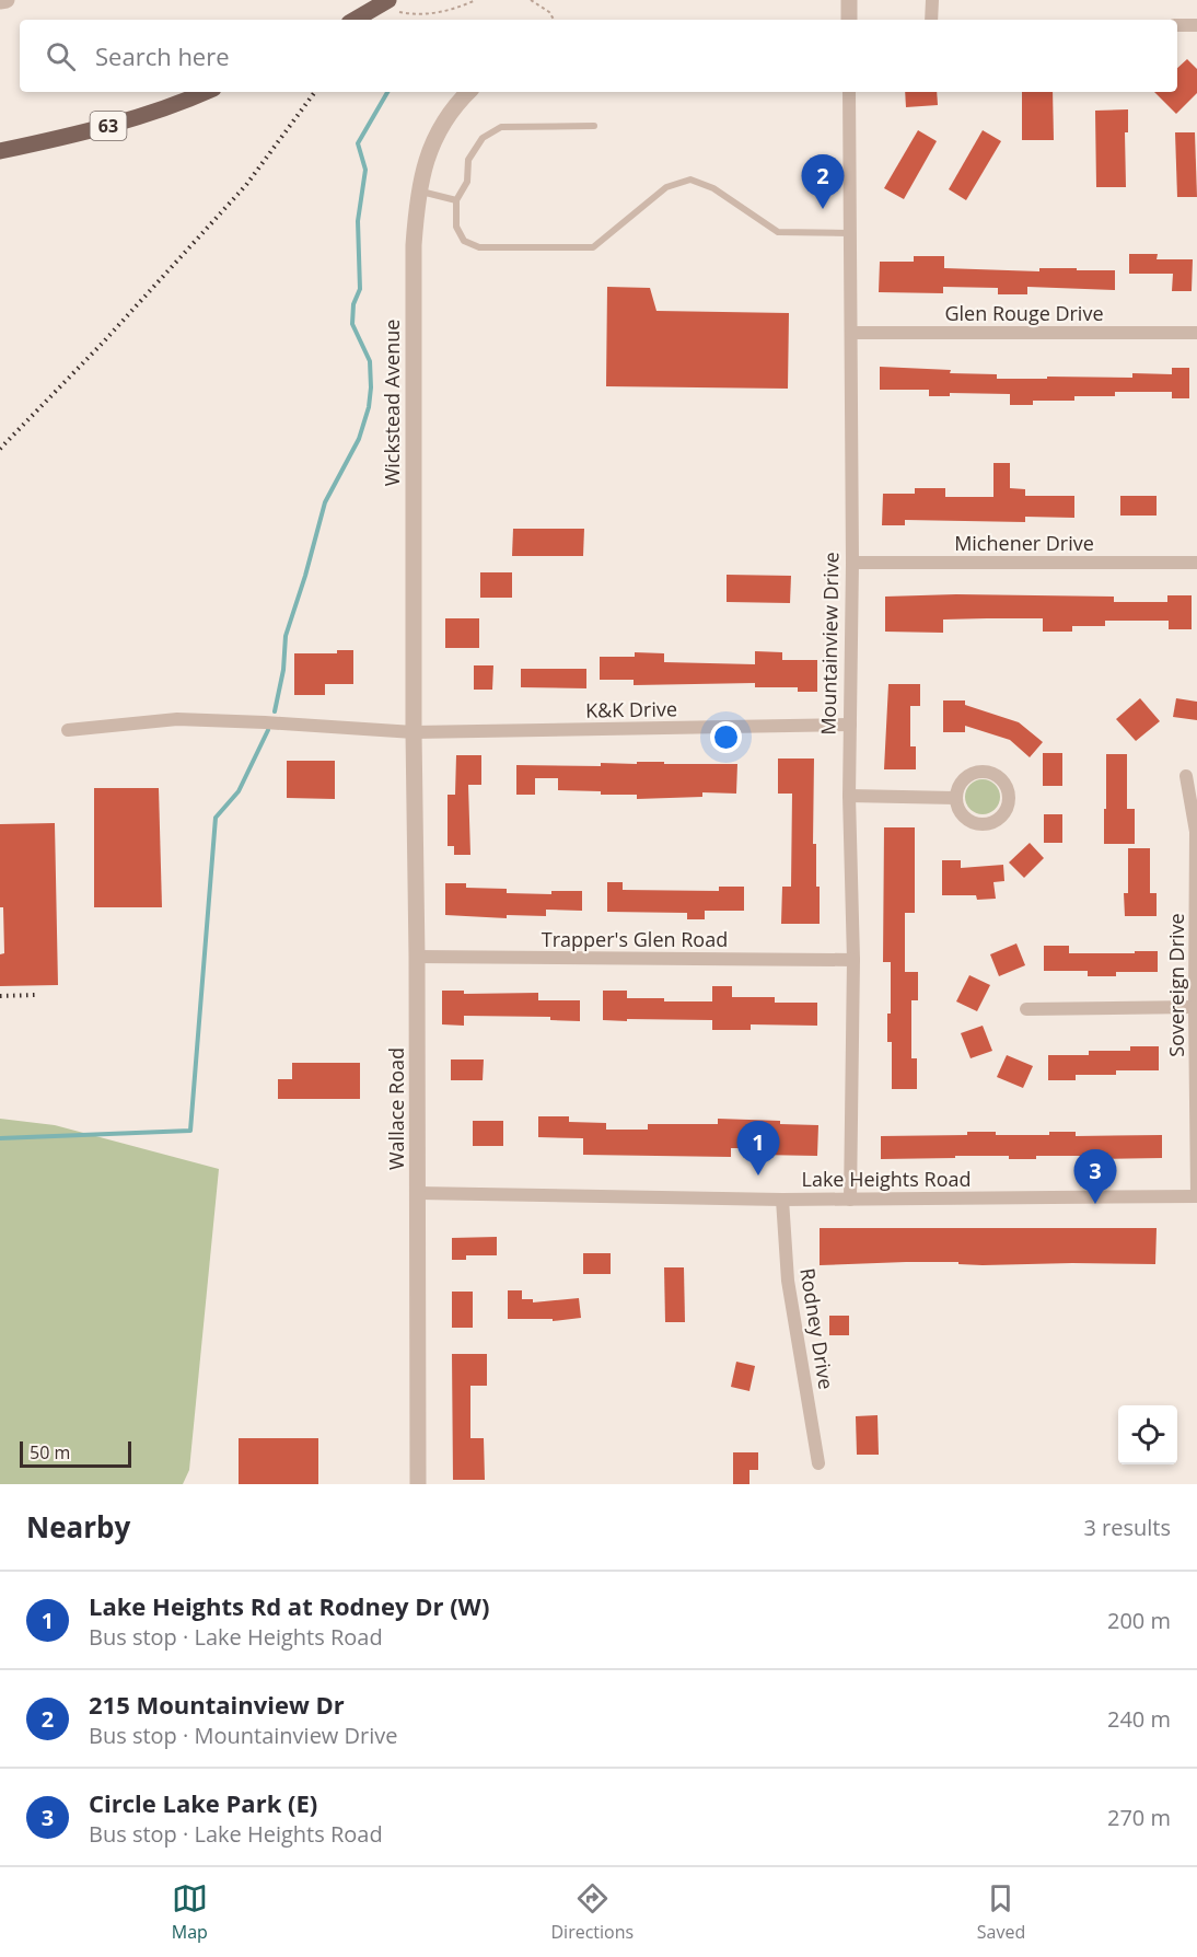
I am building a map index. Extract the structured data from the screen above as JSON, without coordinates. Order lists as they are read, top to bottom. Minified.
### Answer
{"streets":{"main road":["63"],"street":["Glen Rouge Drive","Wickstead Avenue","Michener Drive","Mountainview Drive","K&K Drive","Trapper's Glen Road","Sovereign Drive","Wallace Road","Lake Heights Road","Rodney Drive"]},"crossings":[["Glen Rouge Drive","Mountainview Drive"],["Wickstead Avenue","K&K Drive"],["Wickstead Avenue","Wallace Road"],["Michener Drive","Mountainview Drive"],["Mountainview Drive","K&K Drive"],["Mountainview Drive","Trapper's Glen Road"],["Mountainview Drive","Lake Heights Road"],["K&K Drive","Wallace Road"],["Trapper's Glen Road","Wallace Road"],["Sovereign Drive","Lake Heights Road"],["Wallace Road","Lake Heights Road"],["Lake Heights Road","Rodney Drive"]],"scale_bar":"50 m","page":{"search":"Search here","pins":["2","1","3"],"scale":"50 m","heading":["Nearby","3 results"],"list":[{"mark":"1","name":"Lake Heights Rd at Rodney Dr (W)","note":"Bus stop · Lake Heights Road","value":"200 m"},{"mark":"2","name":"215 Mountainview Dr","note":"Bus stop · Mountainview Drive","value":"240 m"},{"mark":"3","name":"Circle Lake Park (E)","note":"Bus stop · Lake Heights Road","value":"270 m"}],"nav":["Map","Directions","Saved"]}}
